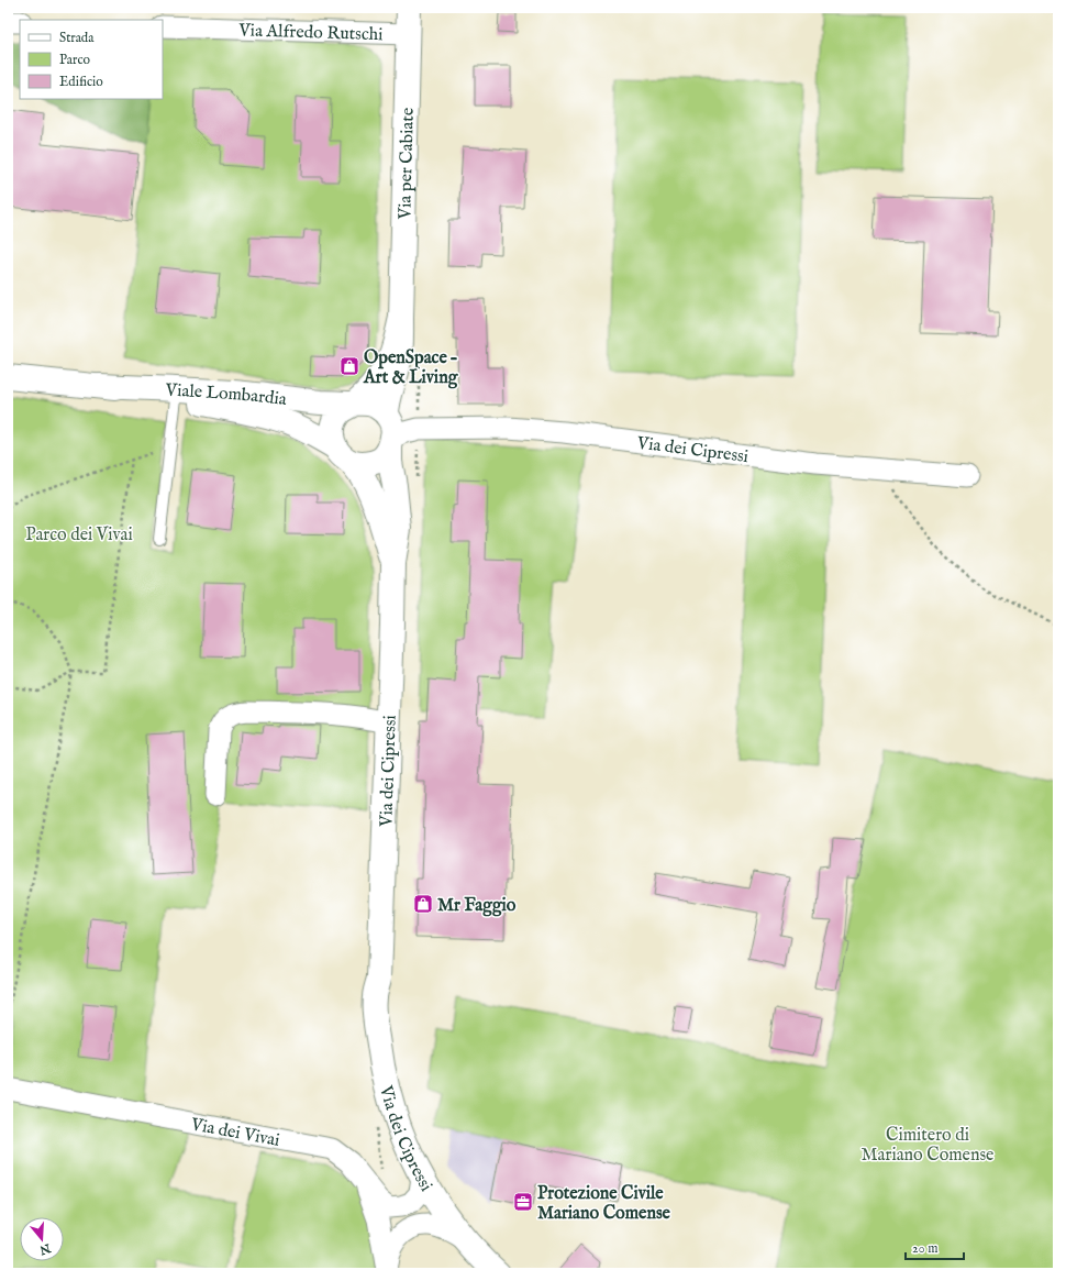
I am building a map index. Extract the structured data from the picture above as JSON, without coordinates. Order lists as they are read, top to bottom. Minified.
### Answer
{"streets":{"main road":["Via per Cabiate","Viale Lombardia","Via dei Cipressi"],"street":["Via Alfredo Rutschi","Via dei Vivai"]},"crossings":[["Via Alfredo Rutschi","Via per Cabiate"],["Viale Lombardia","Via dei Cipressi"],["Via dei Cipressi","Via dei Vivai"]],"parks":["Parco dei Vivai","Cimitero di Mariano Comense"],"places":{"shop":["OpenSpace – Art & Living","Mr Faggio"],"office":["Protezione Civile Mariano Comense"]},"legend":["Strada","Parco","Edificio"],"scale_bar":"20 m","north":"bottom"}
